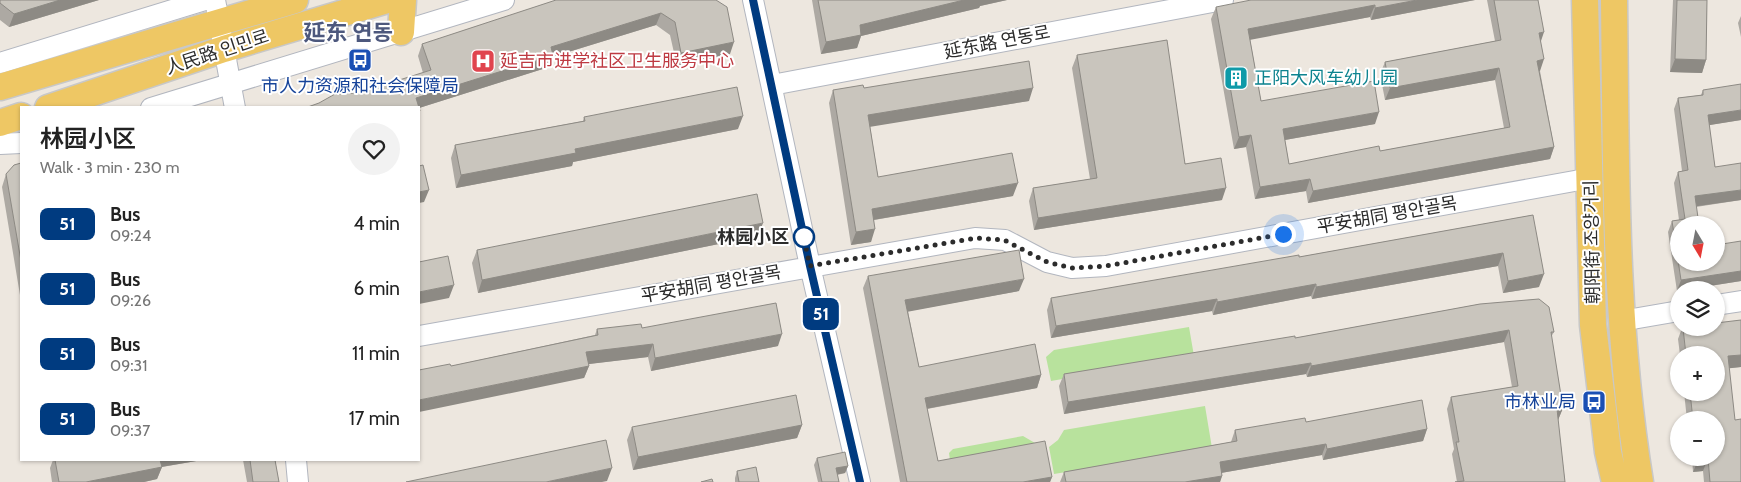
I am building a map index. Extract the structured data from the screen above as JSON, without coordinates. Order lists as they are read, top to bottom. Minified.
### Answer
{"streets":{"main road":["人民路 인민로","朝阳街 조양거리"],"street":["延东路 연동로","平安胡同 평안골목"]},"crossings":[["平安胡同 평안골목","朝阳街 조양거리"]],"districts":["延东 연동"],"places":{"bus stop":["市人力资源和社会保障局","市林业局"],"hospital":["延吉市进学社区卫生服务中心"],"building":["正阳大风车幼儿园"],"other":["林园小区"]},"lines":["bus line 51"],"north":"bottom","page":{"on_map":"51","heading":["林园小区","Walk · 3 min · 230 m"],"list":[{"mark":"51","name":"Bus","note":"09:24","value":"4 min"},{"mark":"51","name":"Bus","note":"09:26","value":"6 min"},{"mark":"51","name":"Bus","note":"09:31","value":"11 min"},{"mark":"51","name":"Bus","note":"09:37","value":"17 min"}],"map_buttons":["+","−"]}}
